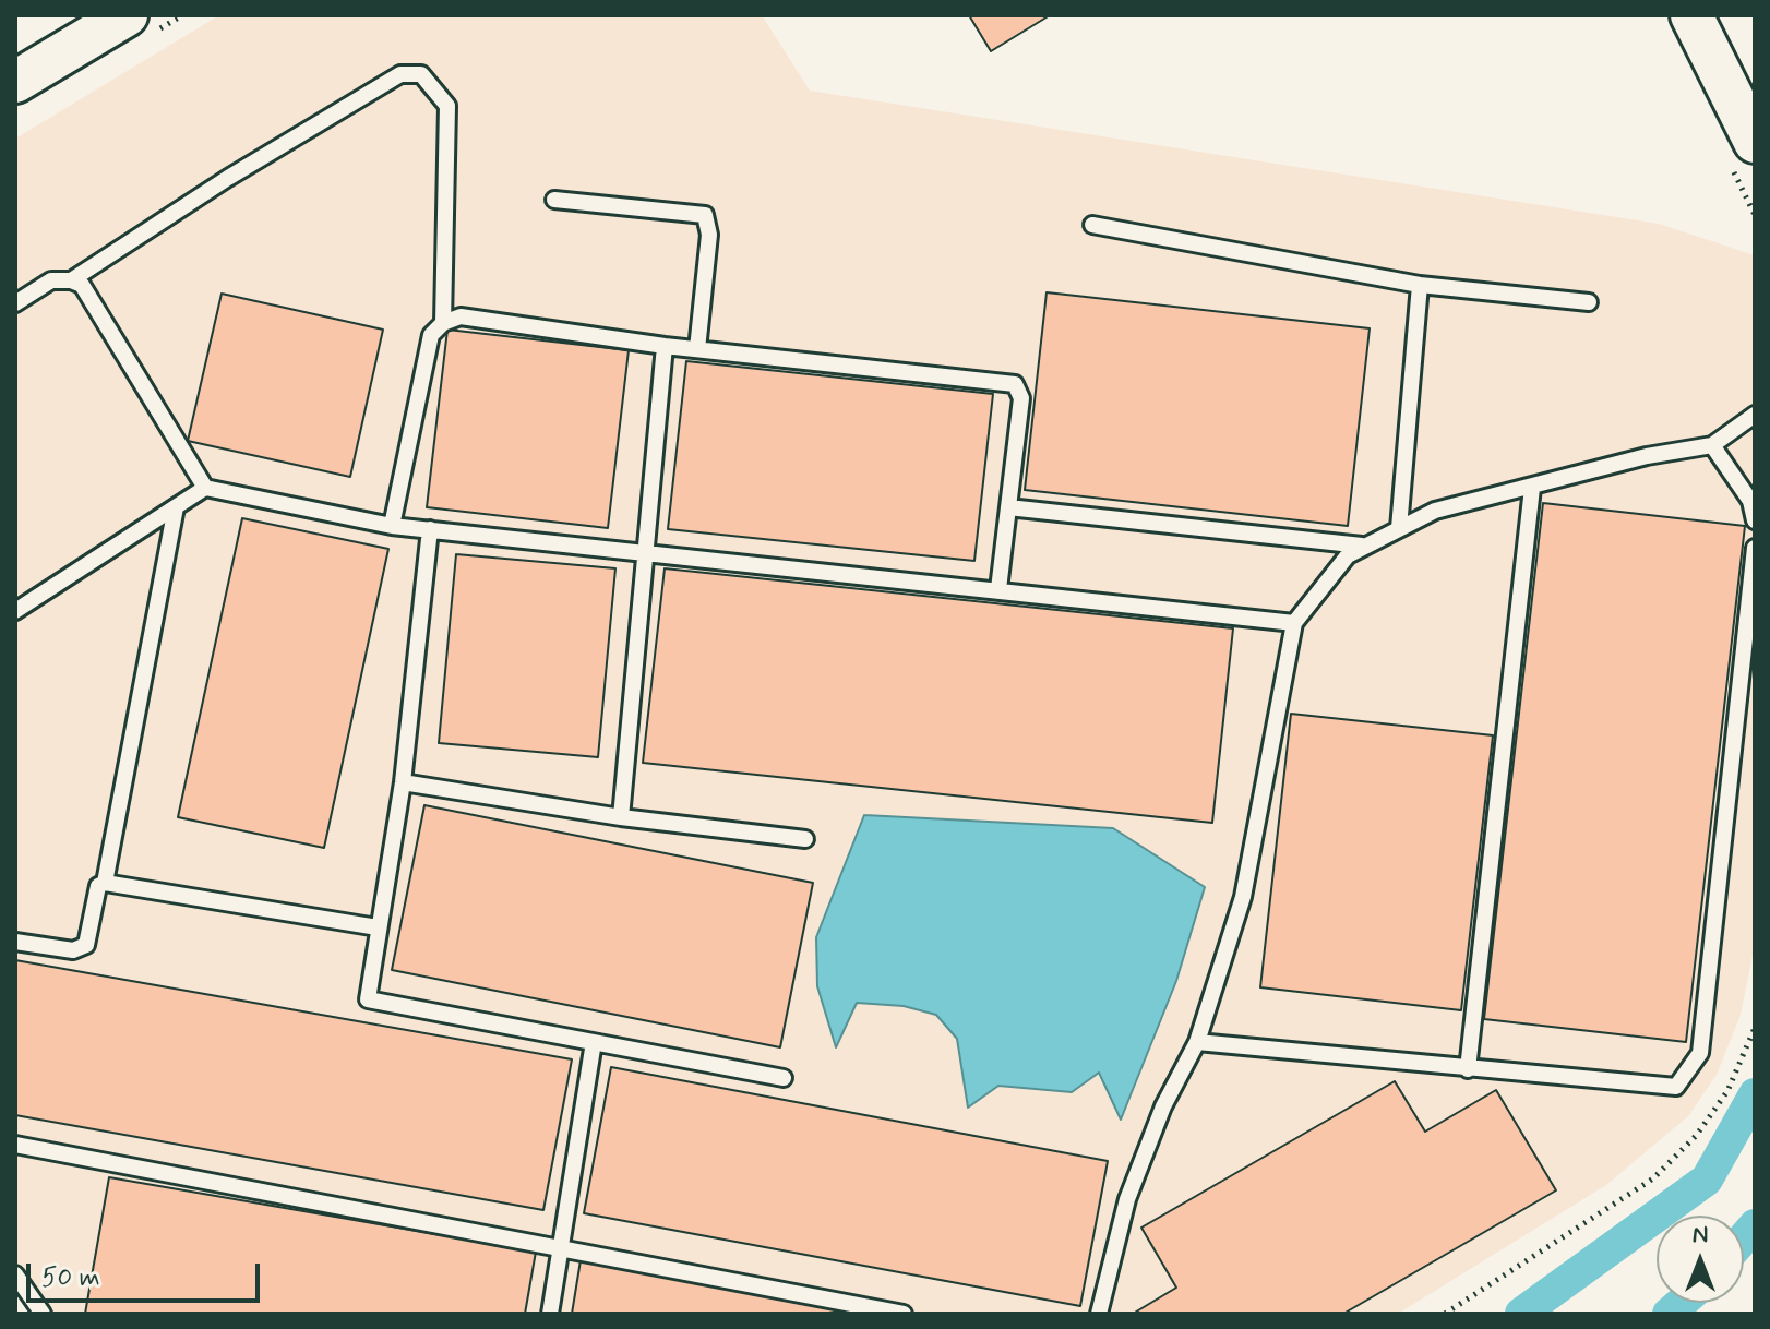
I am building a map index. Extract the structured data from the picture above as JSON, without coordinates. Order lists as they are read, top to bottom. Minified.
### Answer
{"scale_bar":"50 m","north":"top"}
